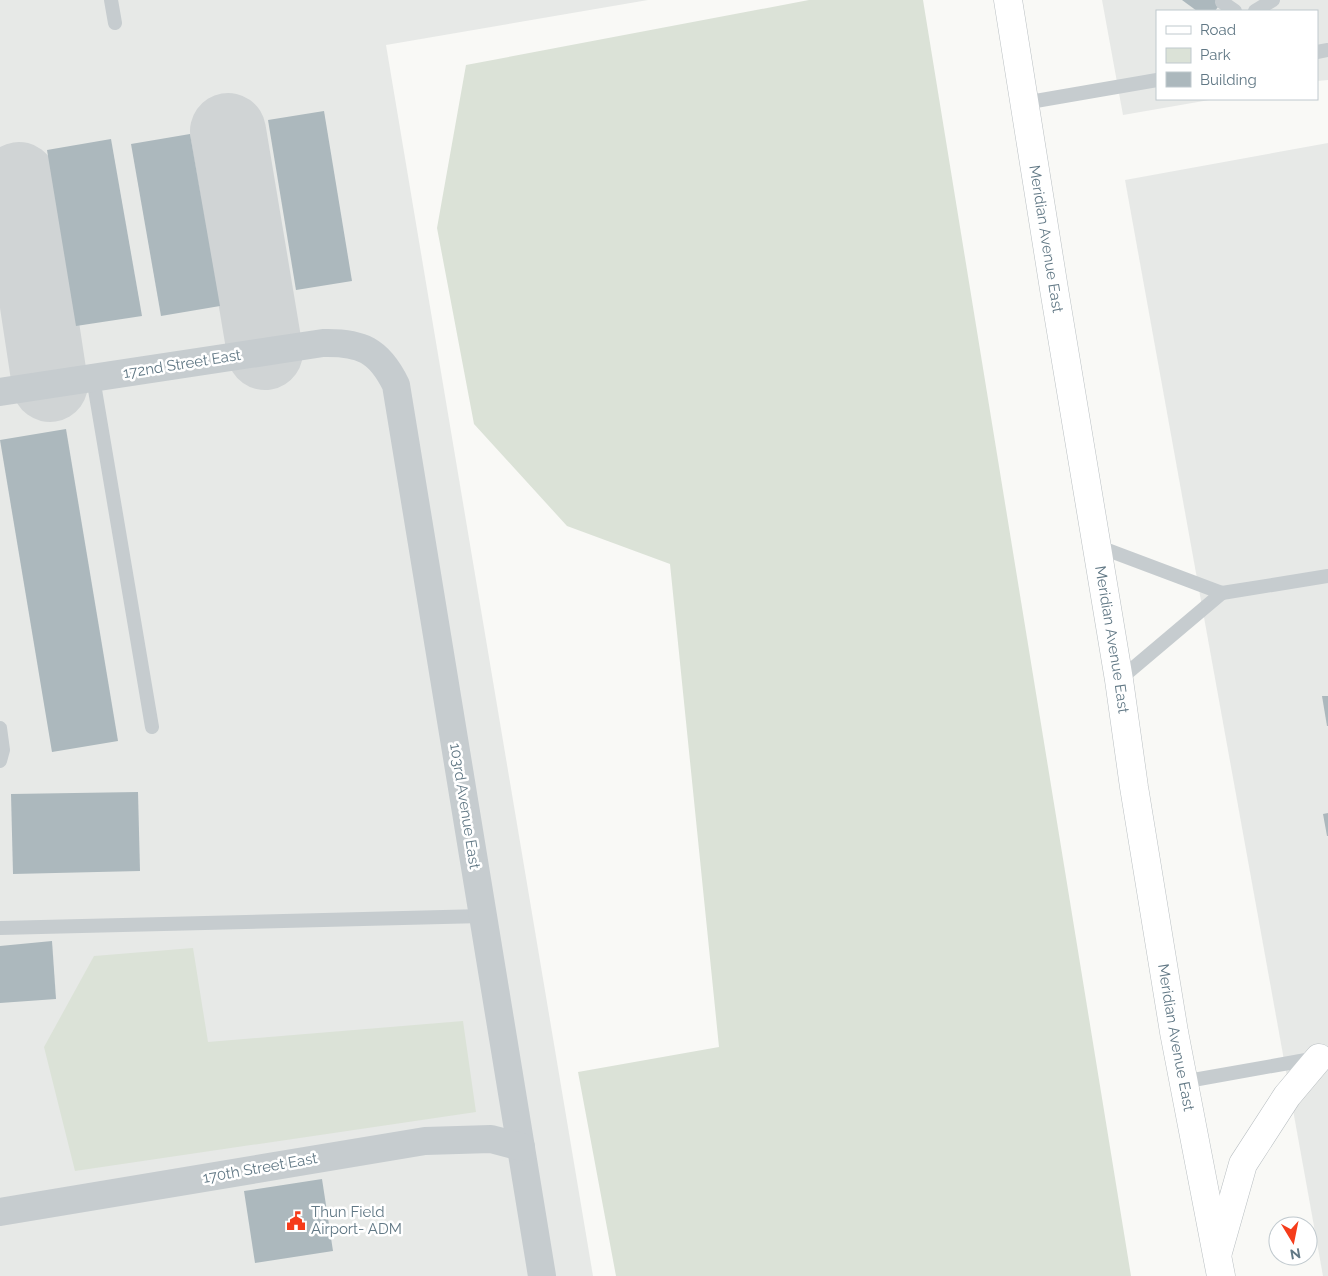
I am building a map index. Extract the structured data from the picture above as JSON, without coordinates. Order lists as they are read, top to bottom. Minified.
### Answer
{"streets":{"main road":["Meridian Avenue East"],"street":["172nd Street East","103rd Avenue East","170th Street East"]},"crossings":[["172nd Street East","103rd Avenue East"],["103rd Avenue East","170th Street East"]],"places":{"public building":["Thun Field Airport- ADM"]},"legend":["Road","Park","Building"],"north":"bottom"}
